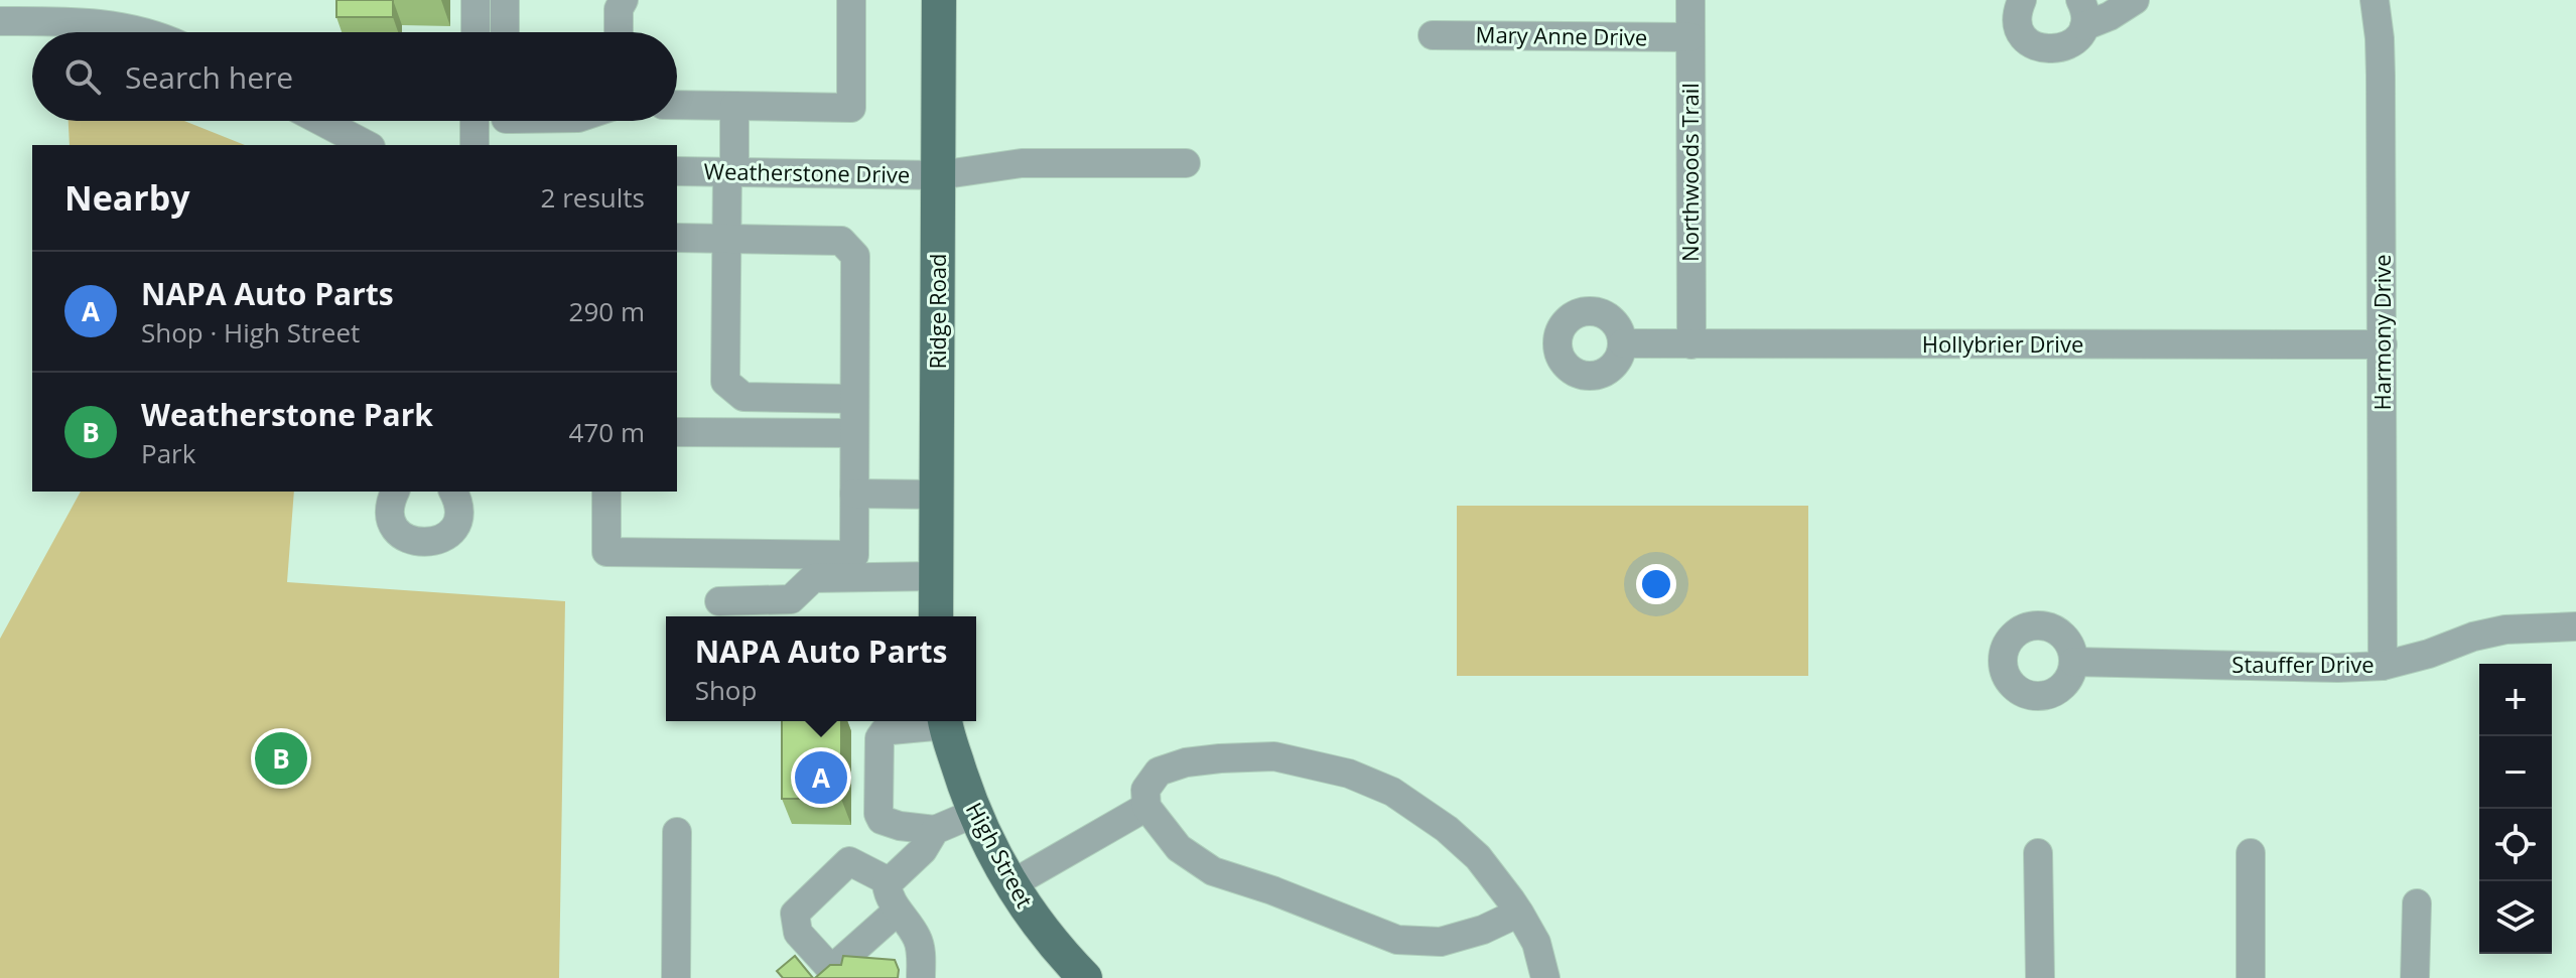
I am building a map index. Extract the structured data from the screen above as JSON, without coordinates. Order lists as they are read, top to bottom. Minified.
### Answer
{"streets":{"main road":["Ridge Road","High Street"],"street":["Mary Anne Drive","Northwoods Trail","Weatherstone Drive","Harmony Drive","Hollybrier Drive","Stauffer Drive"]},"crossings":[["Mary Anne Drive","Northwoods Trail"],["Northwoods Trail","Hollybrier Drive"],["Weatherstone Drive","Ridge Road"],["Harmony Drive","Hollybrier Drive"],["Harmony Drive","Stauffer Drive"]],"page":{"search":"Search here","heading":["Nearby","2 results"],"list":[{"mark":"A","name":"NAPA Auto Parts","note":"Shop · High Street","value":"290 m"},{"mark":"B","name":"Weatherstone Park","note":"Park","value":"470 m"}],"popup":["NAPA Auto Parts","Shop"],"map_buttons":["+","−"],"pins":["B","A"]}}
